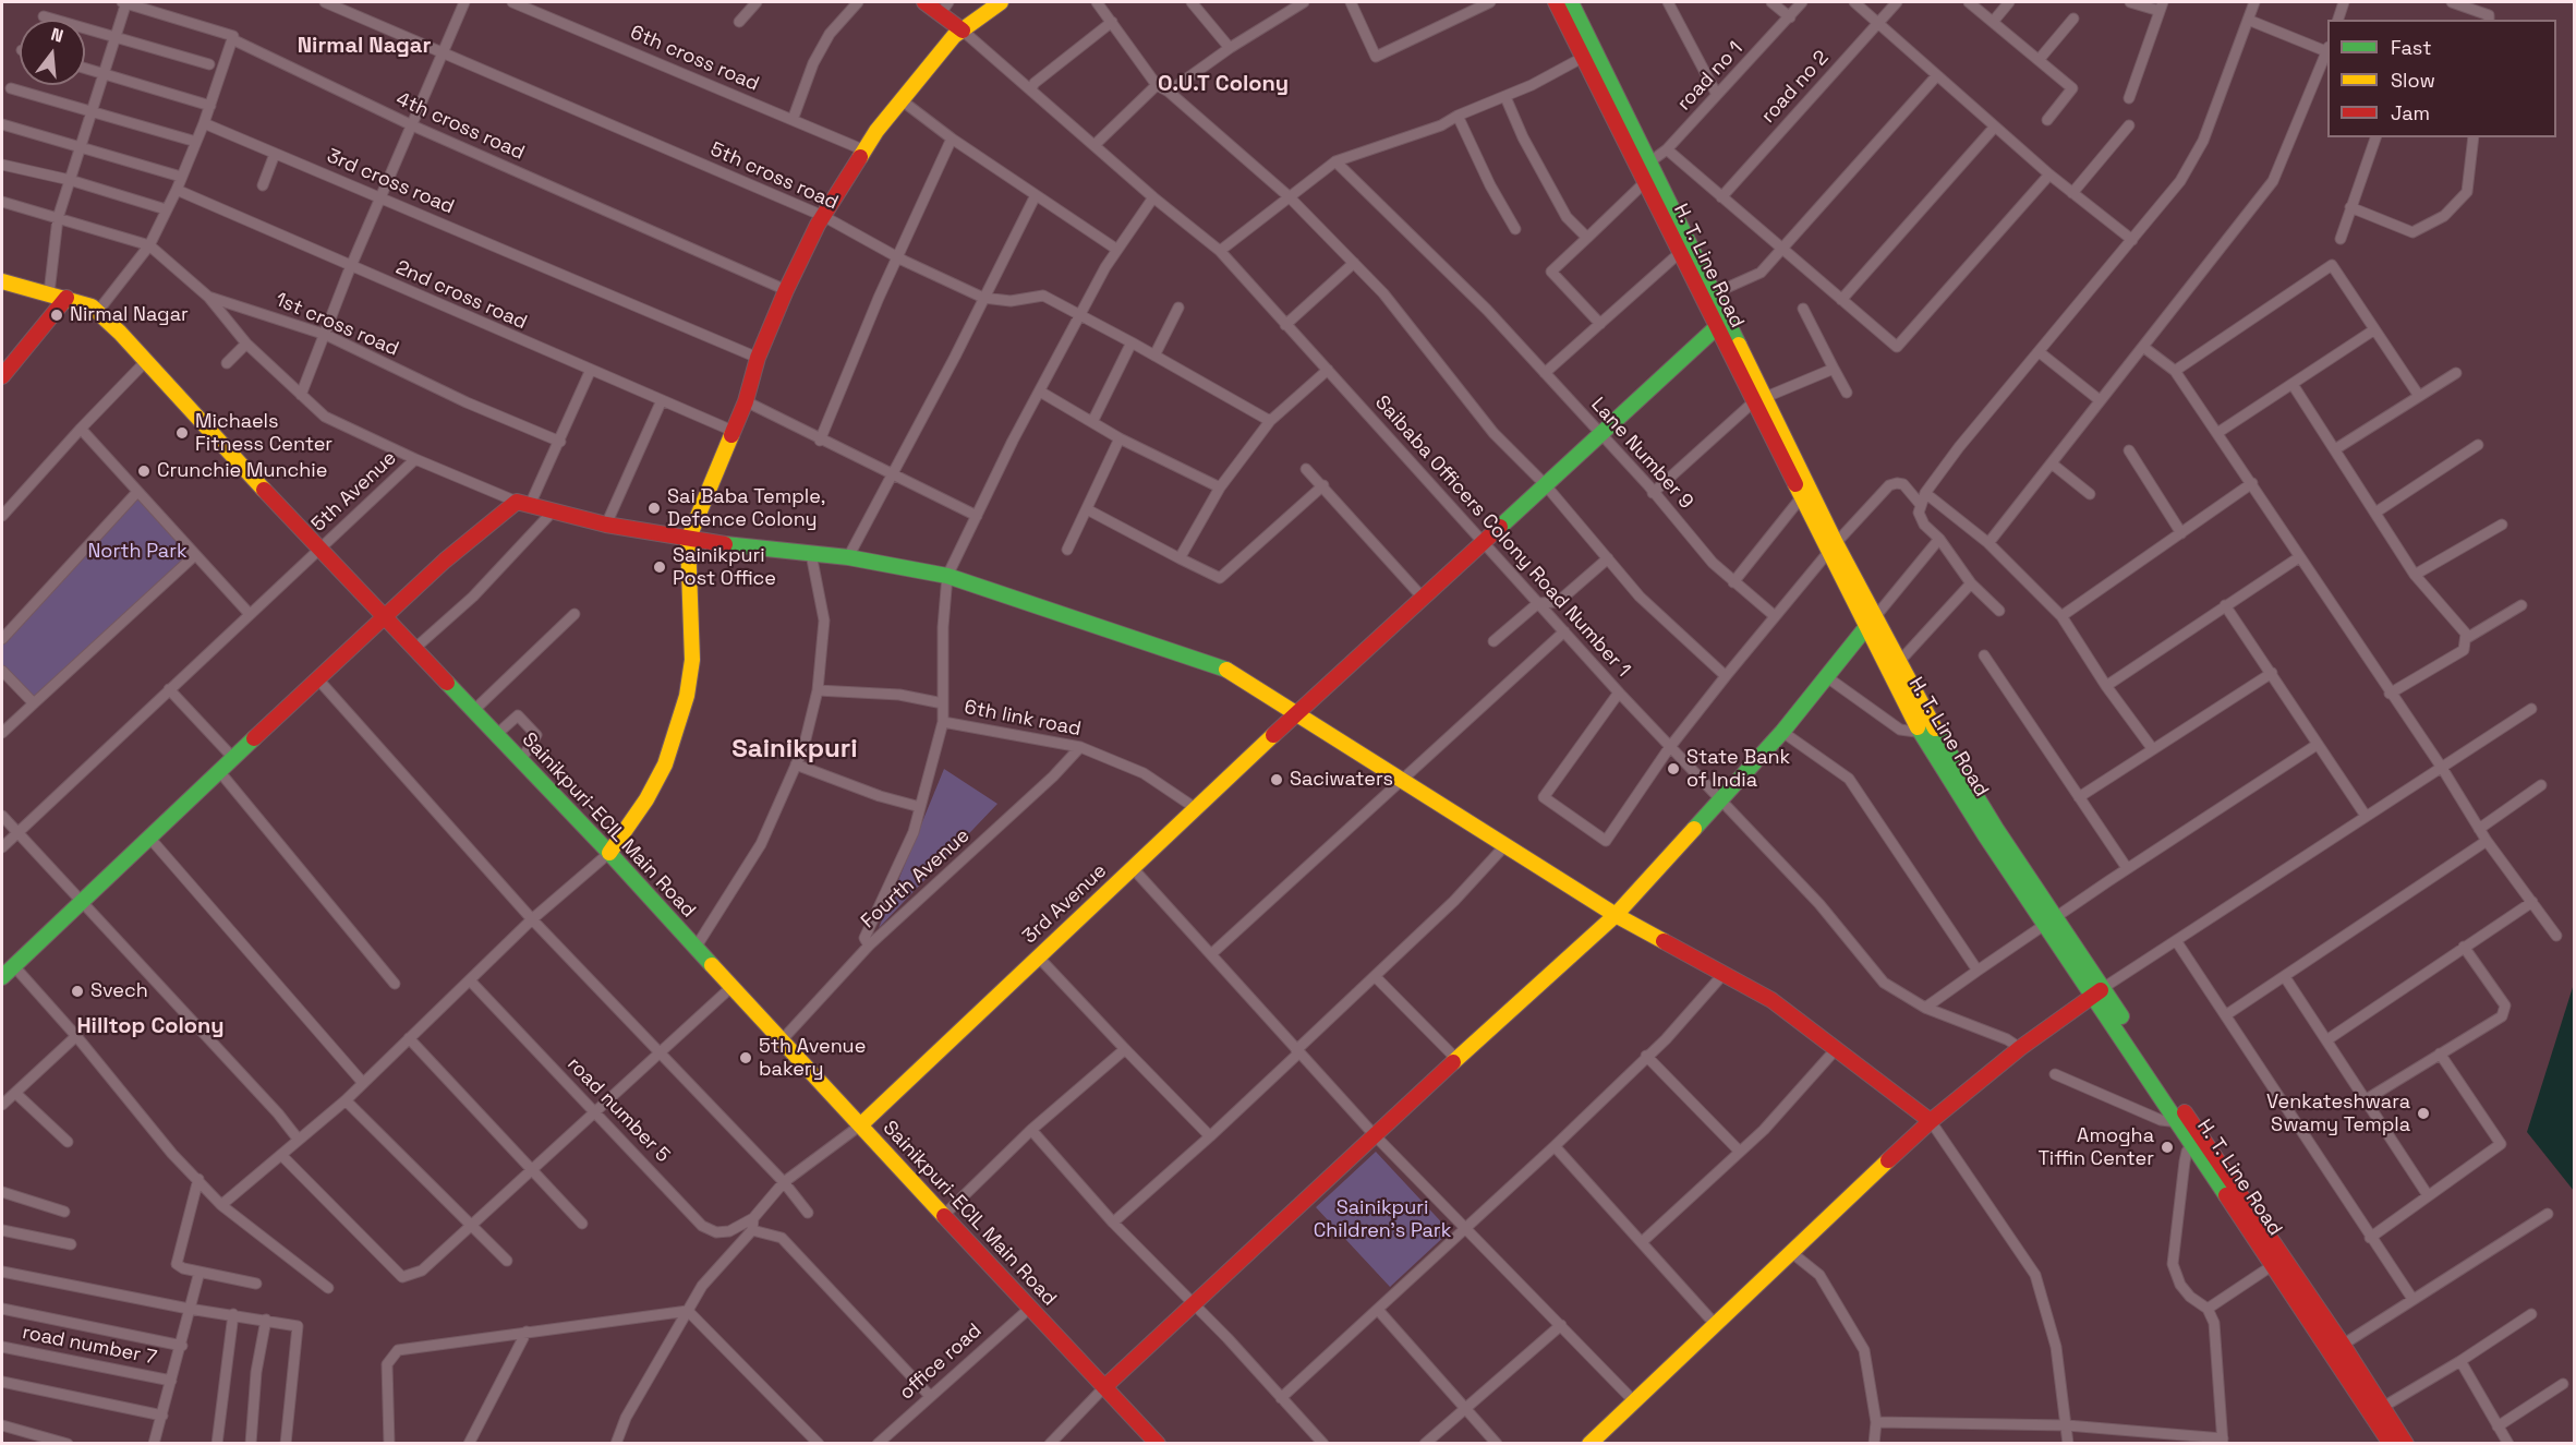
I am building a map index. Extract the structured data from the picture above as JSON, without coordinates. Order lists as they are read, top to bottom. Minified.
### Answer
{"streets":{"street":["6th cross road","road no 1","road no 2","4th cross road","5th cross road","3rd cross road","H. T. Line Road","2nd cross road","1st cross road","Lane Number 9","5th Avenue","Saibaba Officers Colony Road Number 1","6th link road","Sainikpuri-ECIL Main Road","Fourth Avenue","3rd Avenue","road number 5","road number 7","office road"]},"crossings":[["road no 1","H. T. Line Road"],["H. T. Line Road","3rd Avenue"],["Lane Number 9","3rd Avenue"],["5th Avenue","Sainikpuri-ECIL Main Road"],["Saibaba Officers Colony Road Number 1","3rd Avenue"],["6th link road","Fourth Avenue"],["6th link road","3rd Avenue"],["Sainikpuri-ECIL Main Road","Fourth Avenue"],["Sainikpuri-ECIL Main Road","3rd Avenue"],["Sainikpuri-ECIL Main Road","office road"]],"districts":["Nirmal Nagar","O.U.T Colony","Sainikpuri","Hilltop Colony"],"parks":["North Park","Sainikpuri Children's Park"],"places":["Nirmal Nagar","Michaels Fitness Center","Crunchie Munchie","Sai Baba Temple, Defence Colony","Sainikpuri Post Office","State Bank of India","Saciwaters","Svech","5th Avenue bakery","Venkateshwara Swamy Templa","Amogha Tiffin Center"],"legend":["Fast","Slow","Jam"],"north":"top"}
